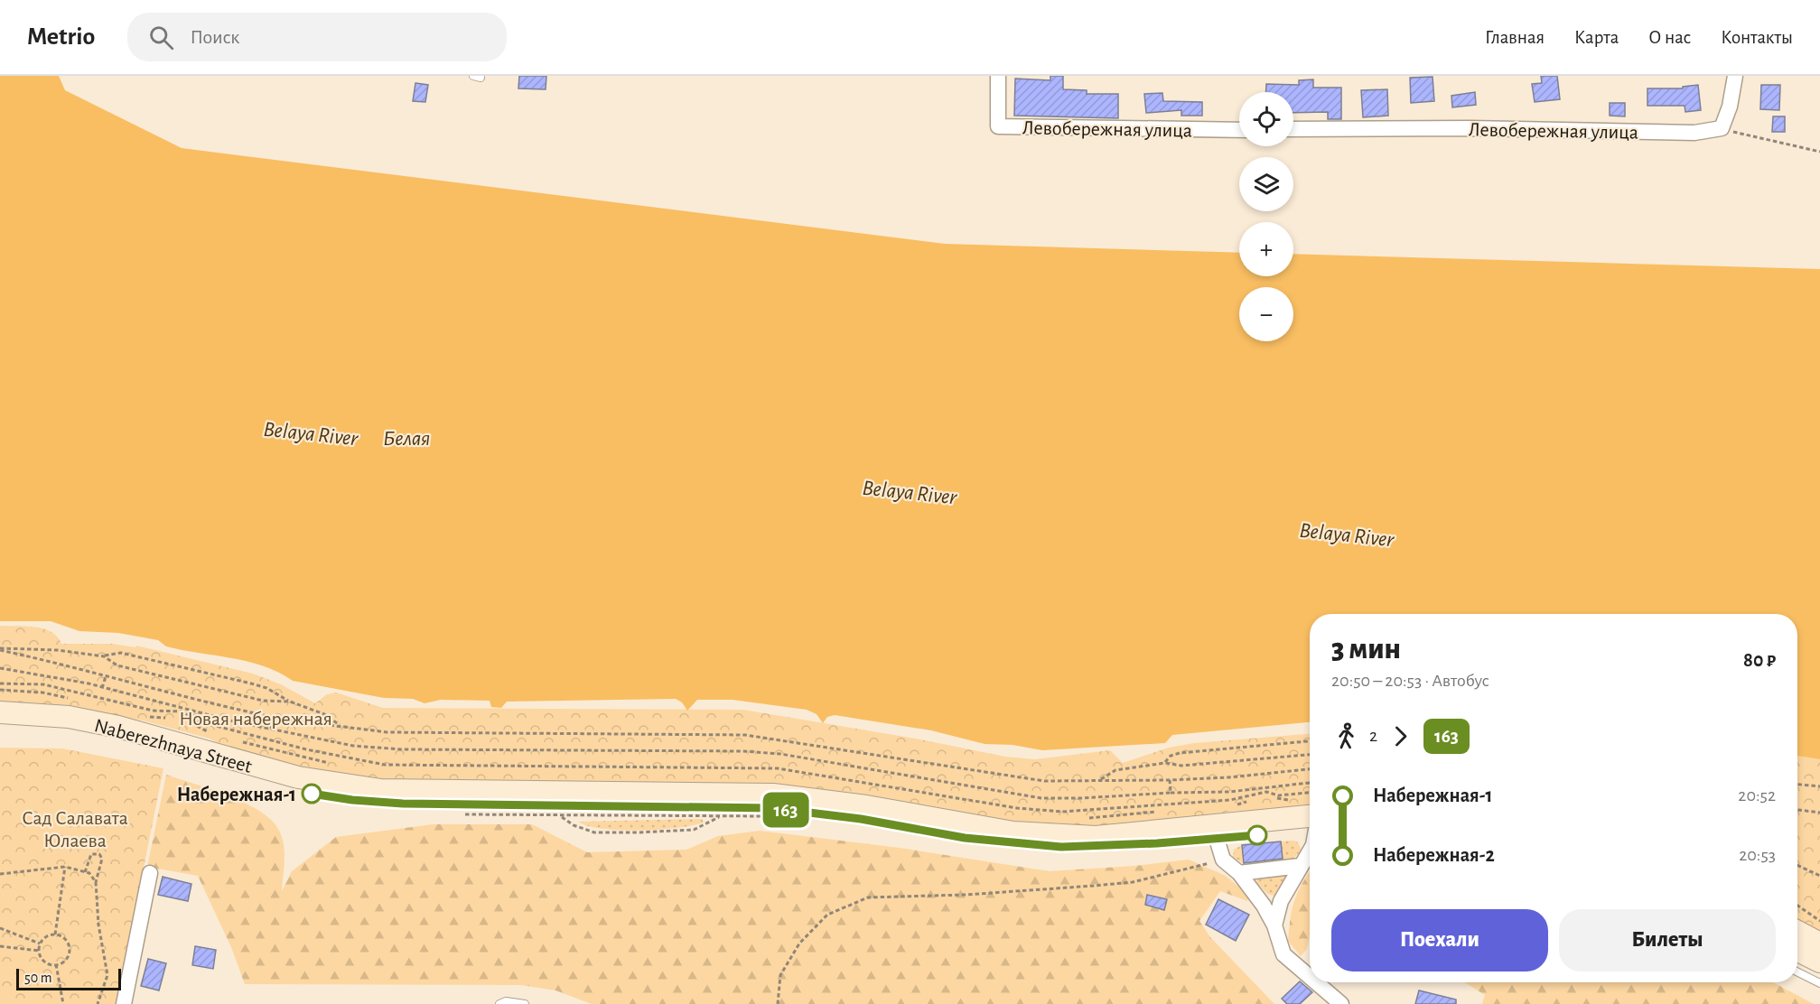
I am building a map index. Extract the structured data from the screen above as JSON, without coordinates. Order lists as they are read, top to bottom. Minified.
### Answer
{"streets":{"street":["Левобережная улица","Naberezhnaya Street"]},"water":["Belaya River","Белая"],"parks":["Новая набережная","Сад Салавата Юлаева"],"places":["Набережная-1"],"lines":["bus line 163"],"scale_bar":"50 m","page":{"header":"Metrio","search":"Поиск","nav":["Главная","Карта","О нас","Контакты"],"on_map":"163","map_buttons":["+","−"],"heading":["3 мин","20:50 – 20:53 · Автобус","80 ₽"],"legs":["2","163"],"list":[{"name":"Набережная-1","value":"20:52"},{"name":"Набережная-2","value":"20:53"}],"buttons":["Поехали","Билеты"],"scale":"50 m"}}
